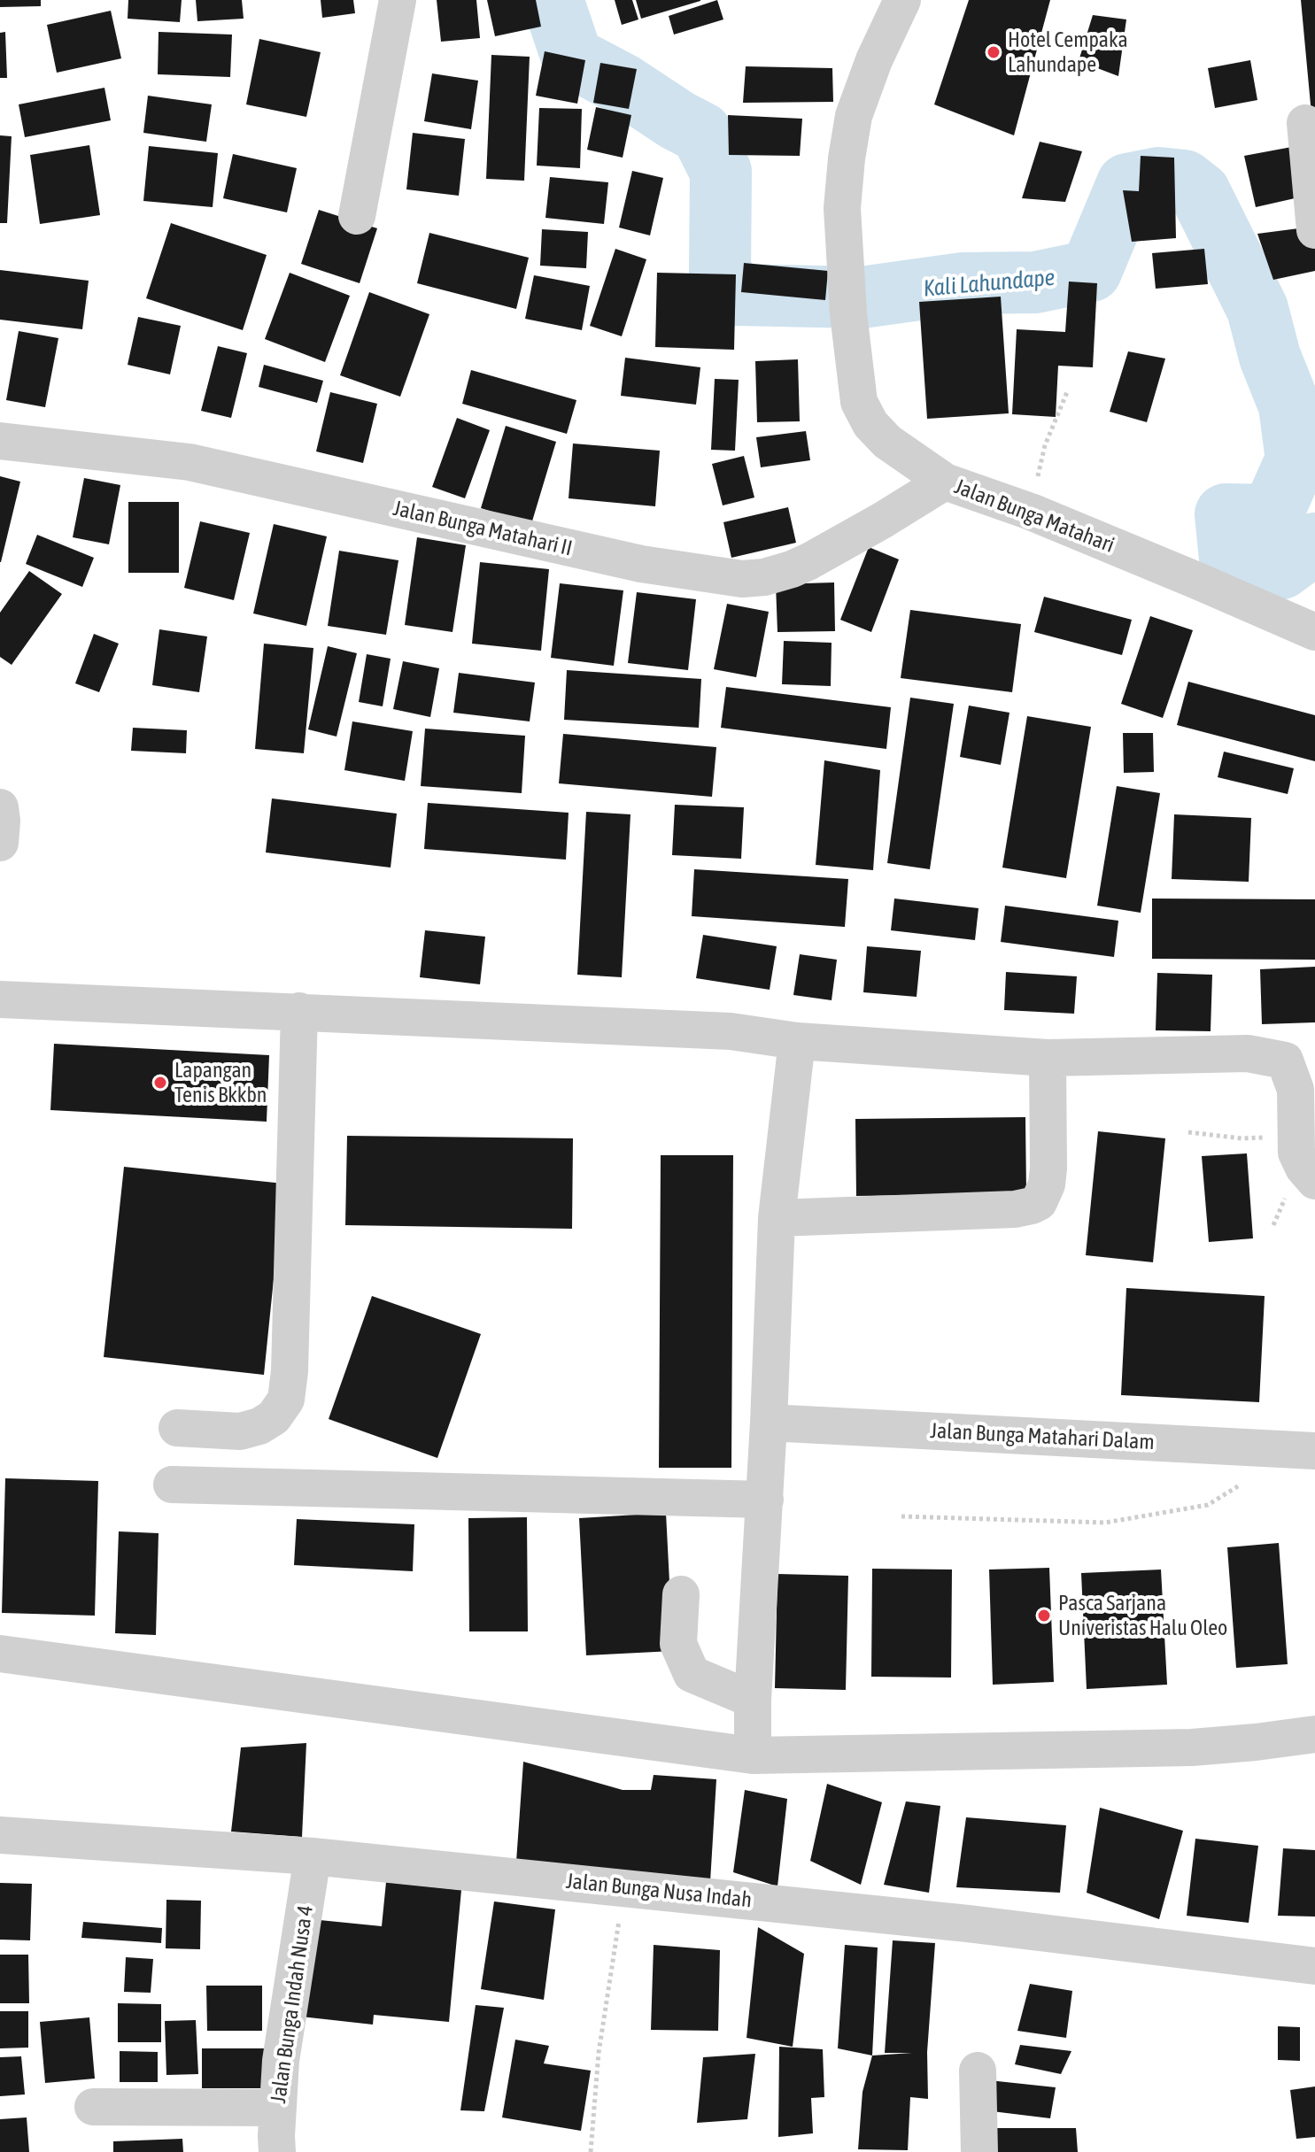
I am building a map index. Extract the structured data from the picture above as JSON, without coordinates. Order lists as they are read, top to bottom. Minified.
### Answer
{"streets":{"street":["Jalan Bunga Matahari","Jalan Bunga Matahari II","Jalan Bunga Matahari Dalam","Jalan Bunga Nusa Indah","Jalan Bunga Indah Nusa 4"]},"crossings":[["Jalan Bunga Matahari","Jalan Bunga Matahari II"],["Jalan Bunga Nusa Indah","Jalan Bunga Indah Nusa 4"]],"water":["Kali Lahundape"],"places":["Hotel Cempaka Lahundape","Lapangan Tenis Bkkbn","Pasca Sarjana Univeristas Halu Oleo"]}
